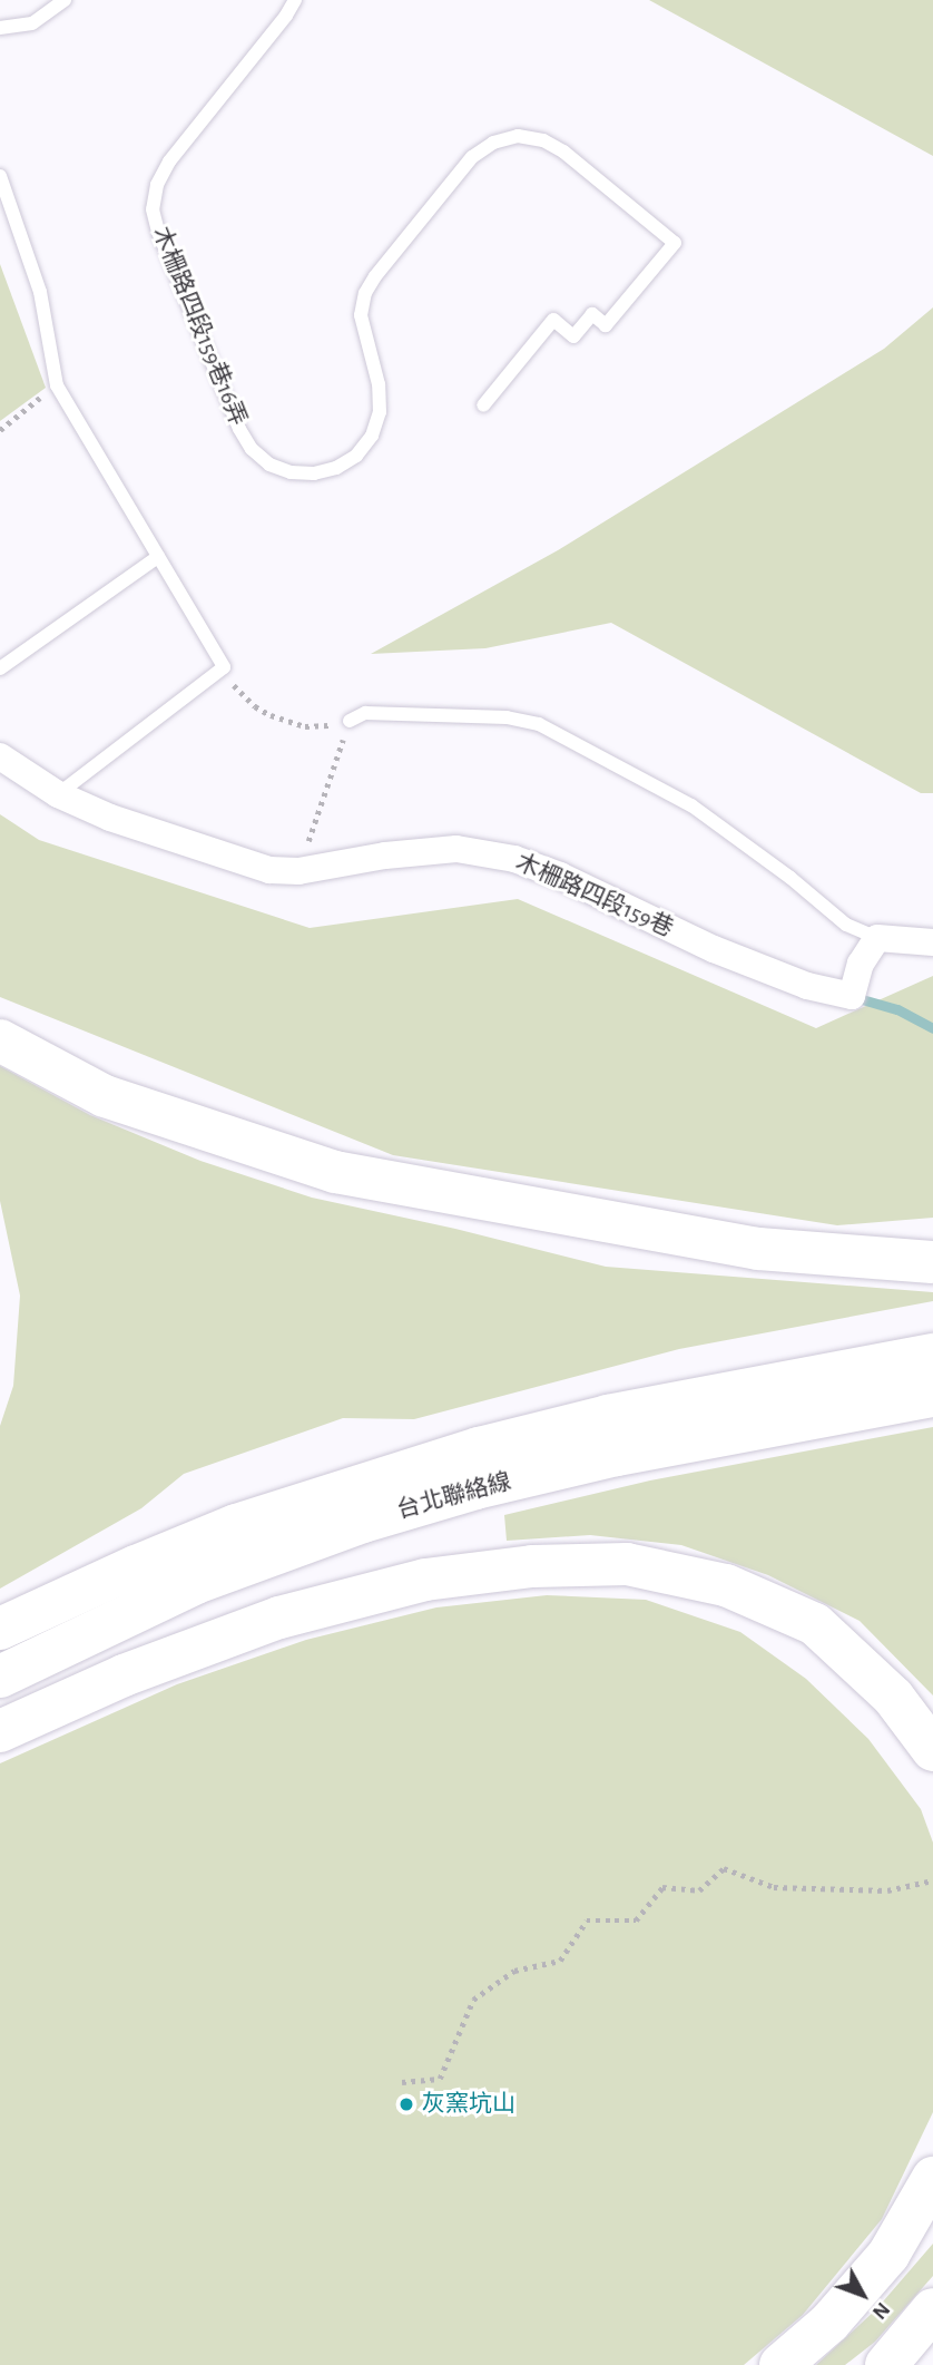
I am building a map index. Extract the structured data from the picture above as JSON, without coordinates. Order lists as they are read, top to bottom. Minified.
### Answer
{"streets":{"highway":["台北聯絡線"],"street":["木柵路四段159巷"],"lane":["木柵路四段159巷16弄"]},"places":["灰窯坑山"],"north":"bottom right"}
